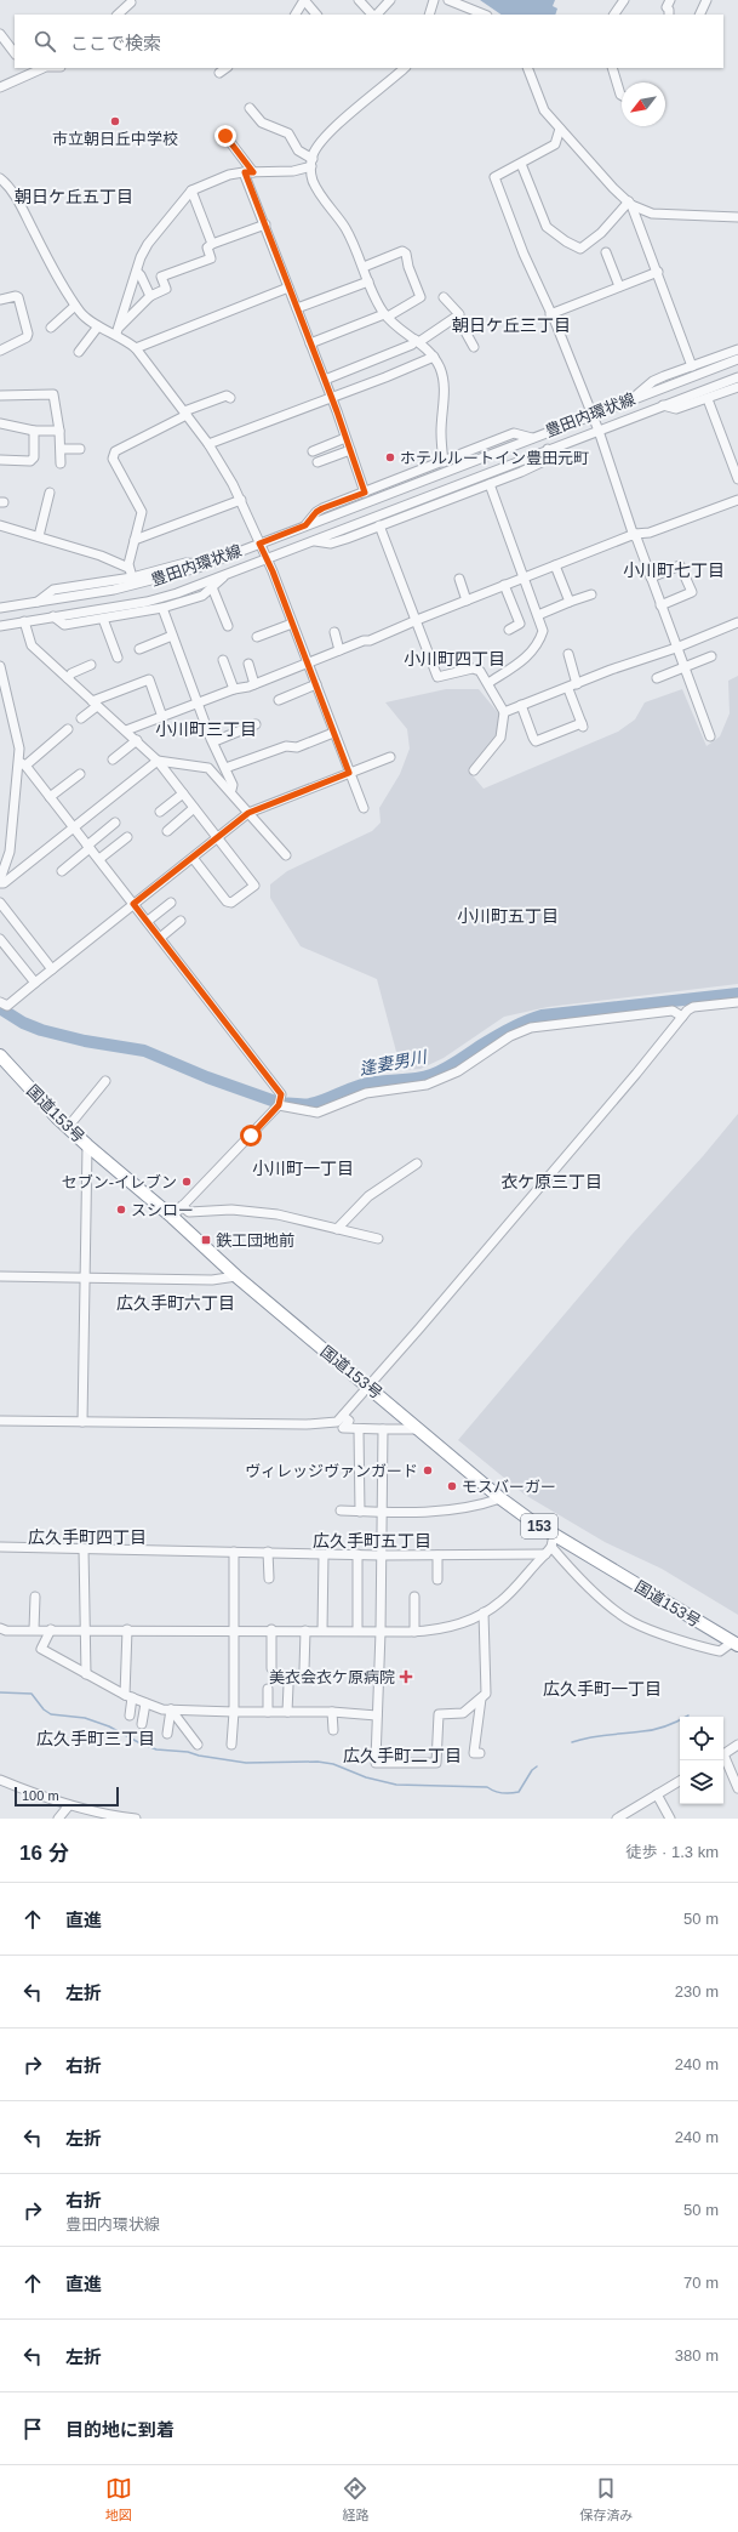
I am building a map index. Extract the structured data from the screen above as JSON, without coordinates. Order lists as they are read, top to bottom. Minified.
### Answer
{"streets":{"highway":["国道153号","153"],"street":["豊田内環状線"]},"districts":["朝日ケ丘五丁目","朝日ケ丘三丁目","小川町七丁目","小川町四丁目","小川町三丁目","小川町五丁目","小川町一丁目","衣ケ原三丁目","広久手町六丁目","広久手町四丁目","広久手町五丁目","広久手町一丁目","広久手町三丁目","広久手町二丁目"],"water":["逢妻男川"],"places":{"other":["市立朝日丘中学校","ホテルルートイン豊田元町","セブン-イレブン","スシロー","ヴィレッジヴァンガード","モスバーガー"],"transit":["鉄工団地前"],"health":["美衣会衣ケ原病院"]},"scale_bar":"100 m","north":"bottom left","page":{"search":"ここで検索","scale":"100 m","heading":["16 分","徒歩 · 1.3 km"],"list":[["直進","50 m"],["左折","230 m"],["右折","240 m"],["左折","240 m"],["右折","豊田内環状線","50 m"],["直進","70 m"],["左折","380 m"],"目的地に到着"],"nav":["地図","経路","保存済み"]}}
